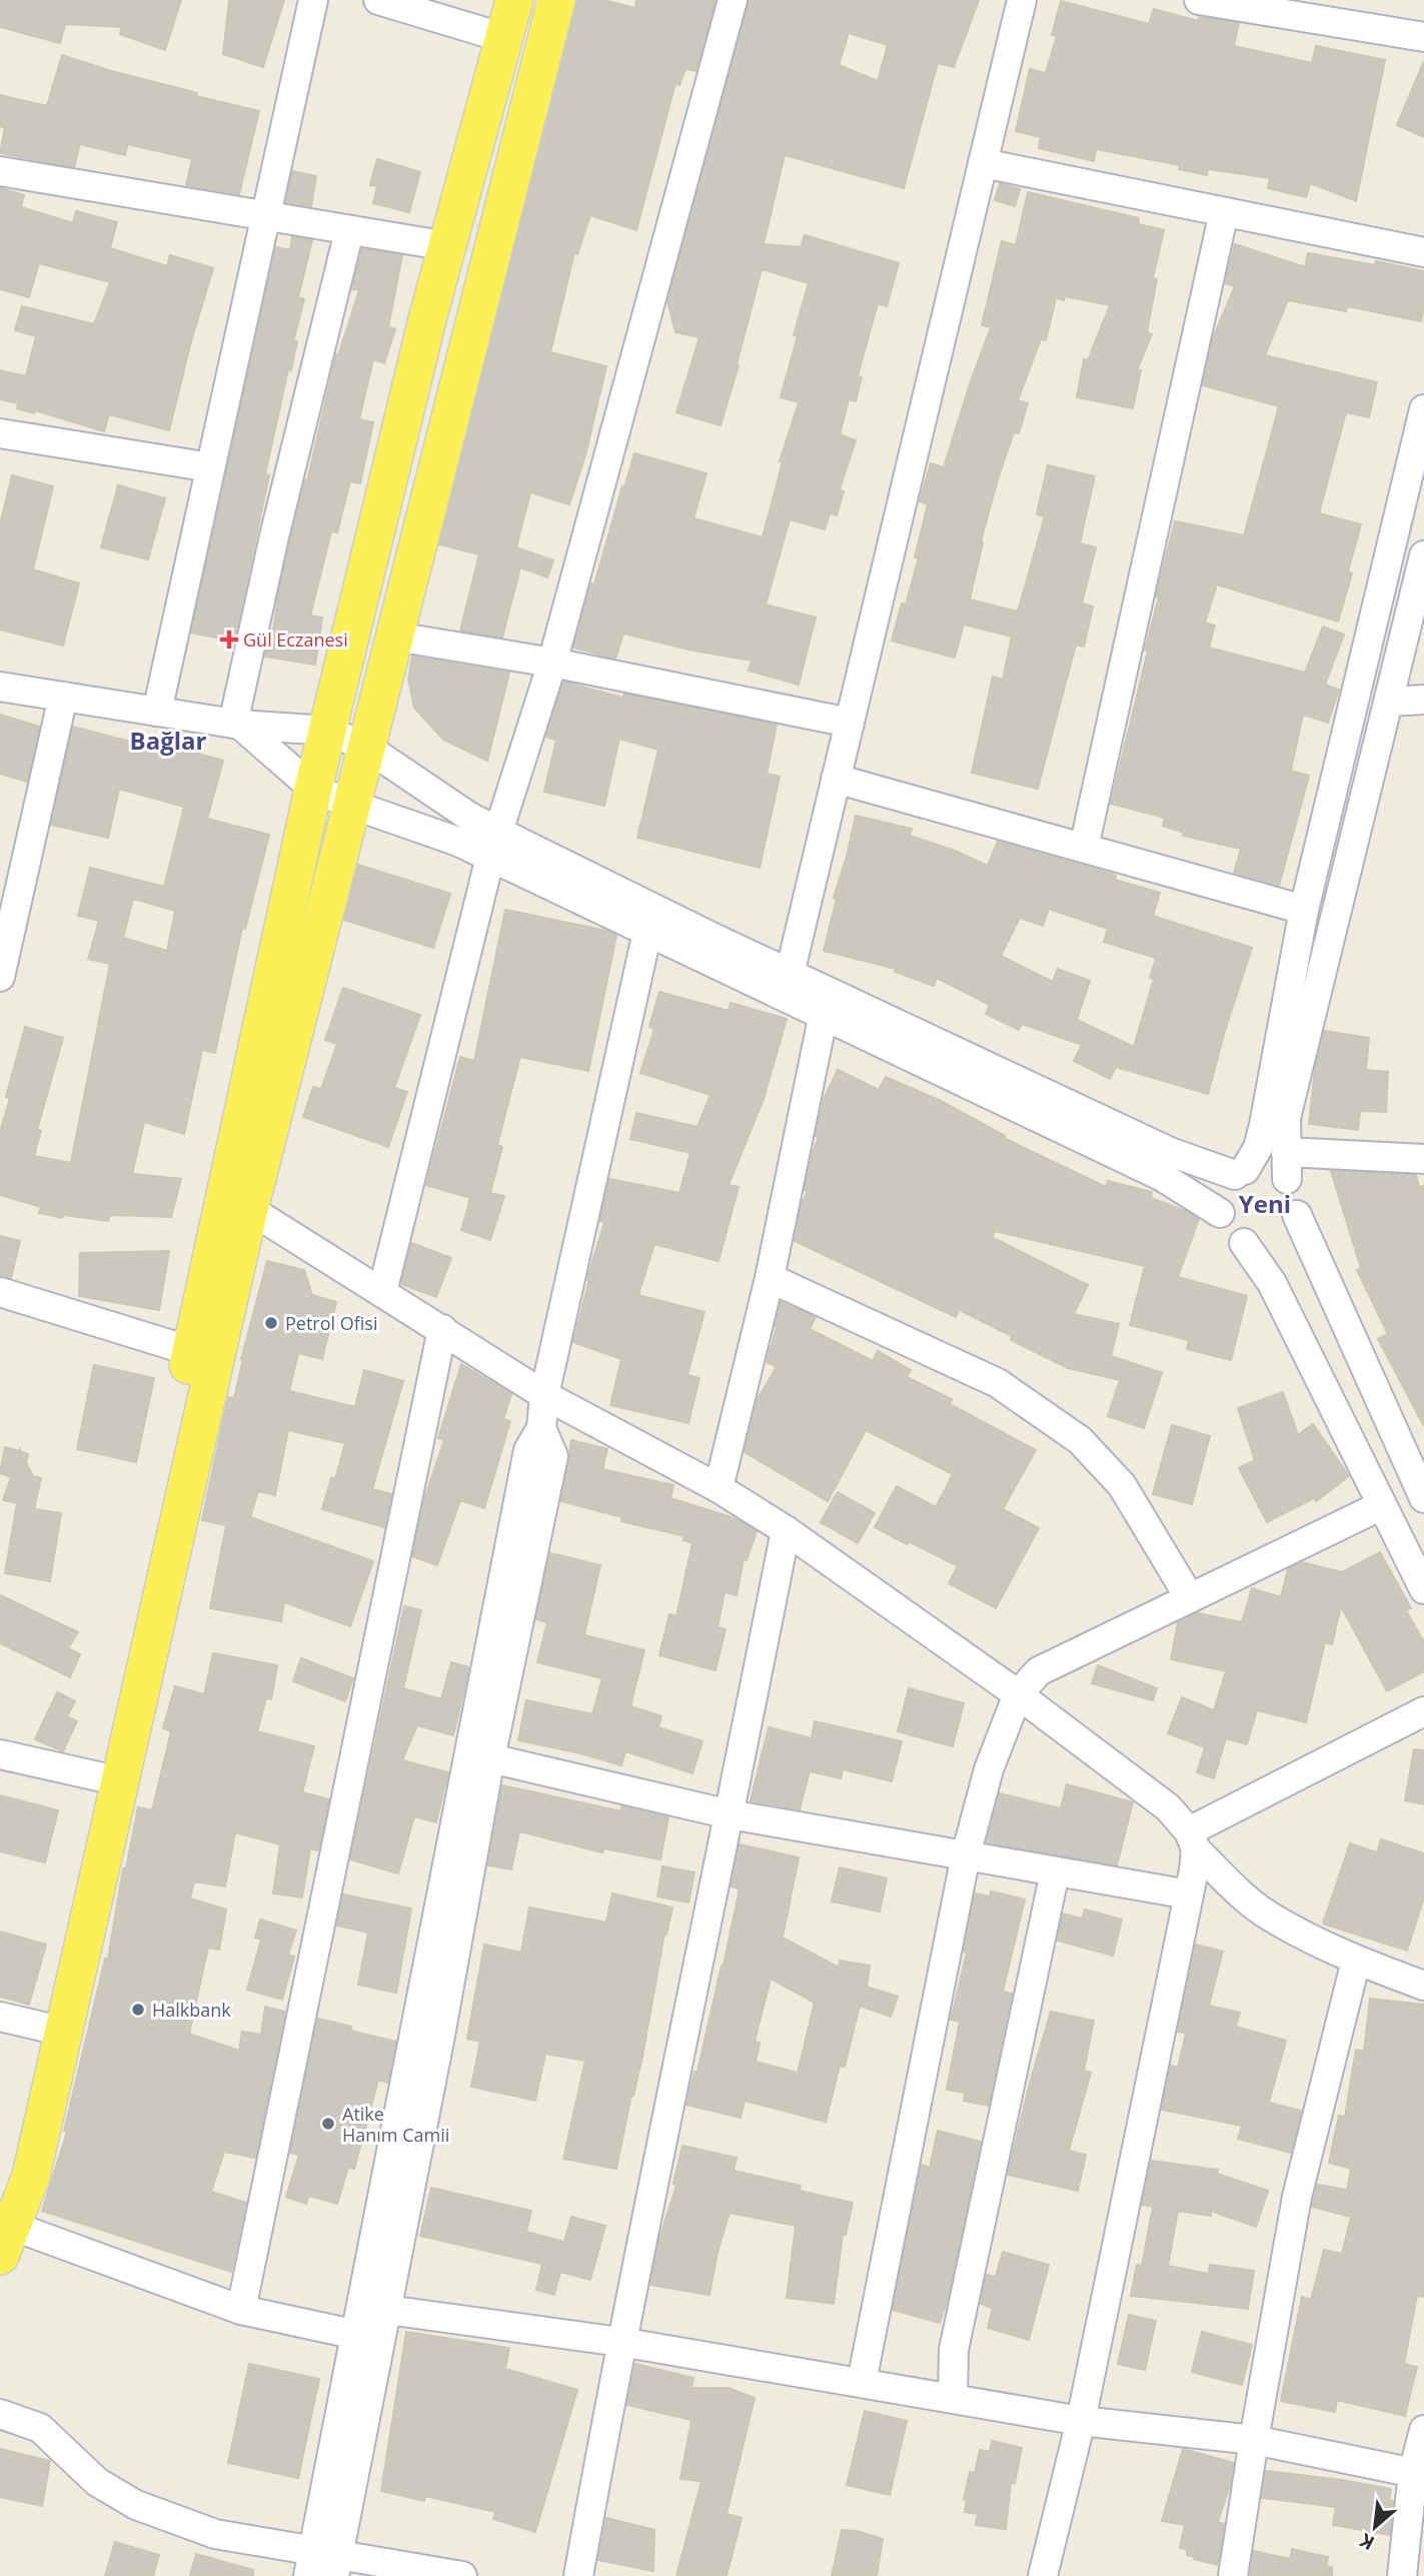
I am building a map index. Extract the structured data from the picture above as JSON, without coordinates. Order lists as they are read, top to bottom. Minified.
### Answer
{"districts":["Bağlar","Yeni"],"places":{"health":["Gül Eczanesi"],"other":["Petrol Ofisi","Halkbank","Atike Hanım Camii"]},"north":"bottom left"}
